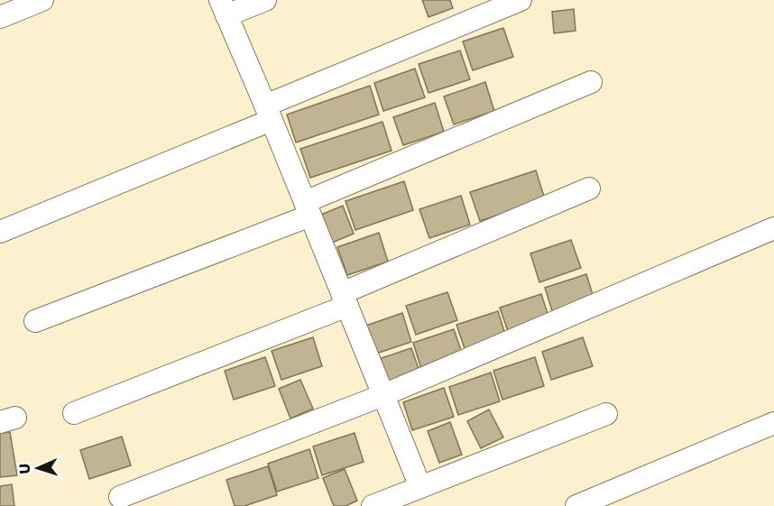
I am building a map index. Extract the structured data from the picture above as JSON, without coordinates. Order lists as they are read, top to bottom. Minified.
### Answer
{"north":"left"}
